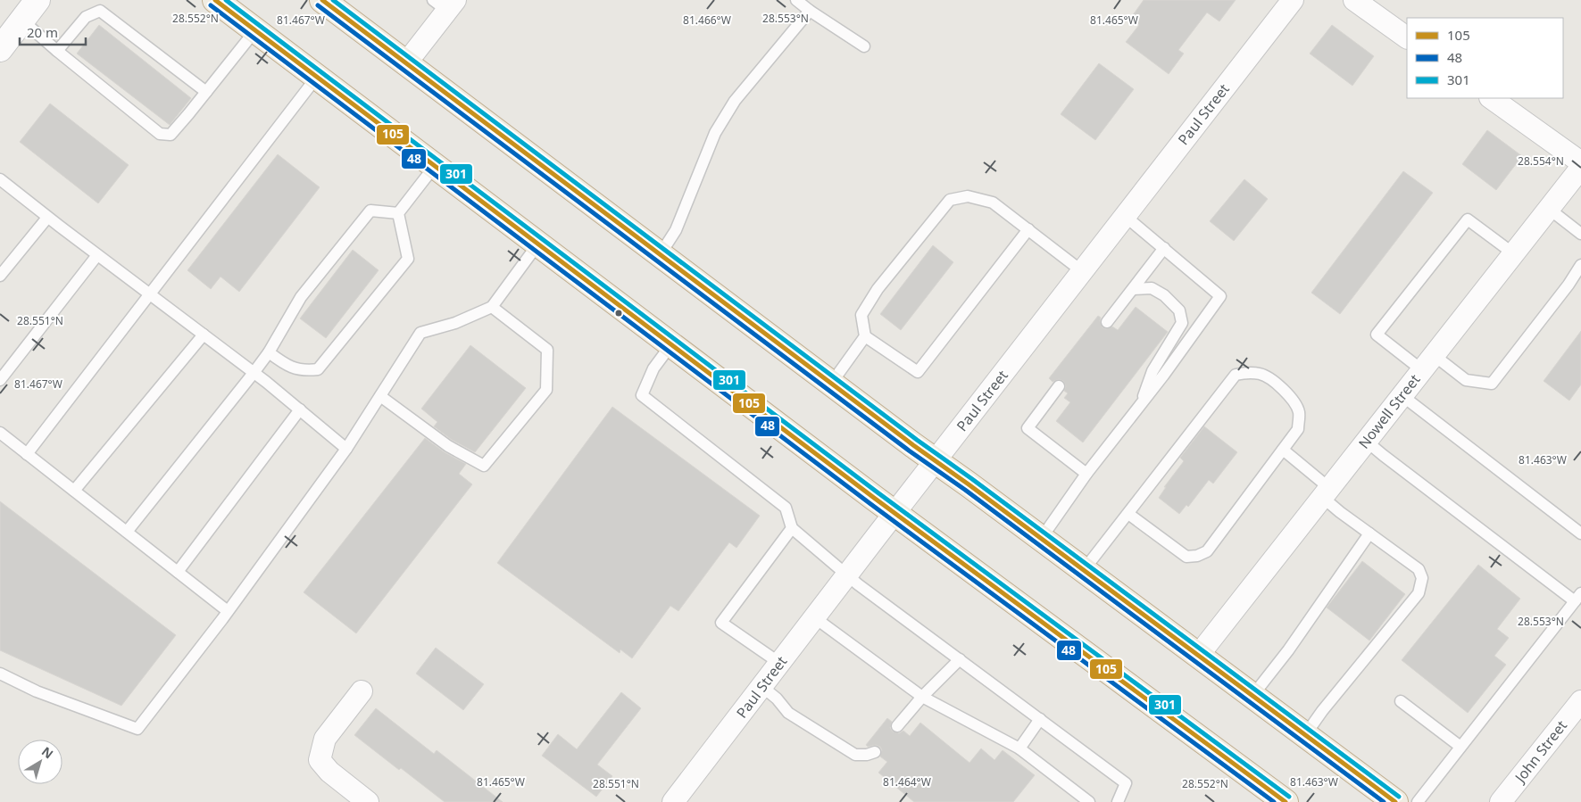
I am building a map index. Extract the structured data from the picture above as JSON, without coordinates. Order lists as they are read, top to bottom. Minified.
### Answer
{"streets":{"street":["Paul Street","Nowell Street","John Street"]},"lines":["transit line 105","transit line 301","transit line 48"],"legend":["105","48","301"],"scale_bar":"20 m","north":"top right","coordinates":["28.552°N","28.553°N","81.467°W","81.465°W","81.466°W","28.554°N","28.551°N","81.463°W","81.464°W"]}
